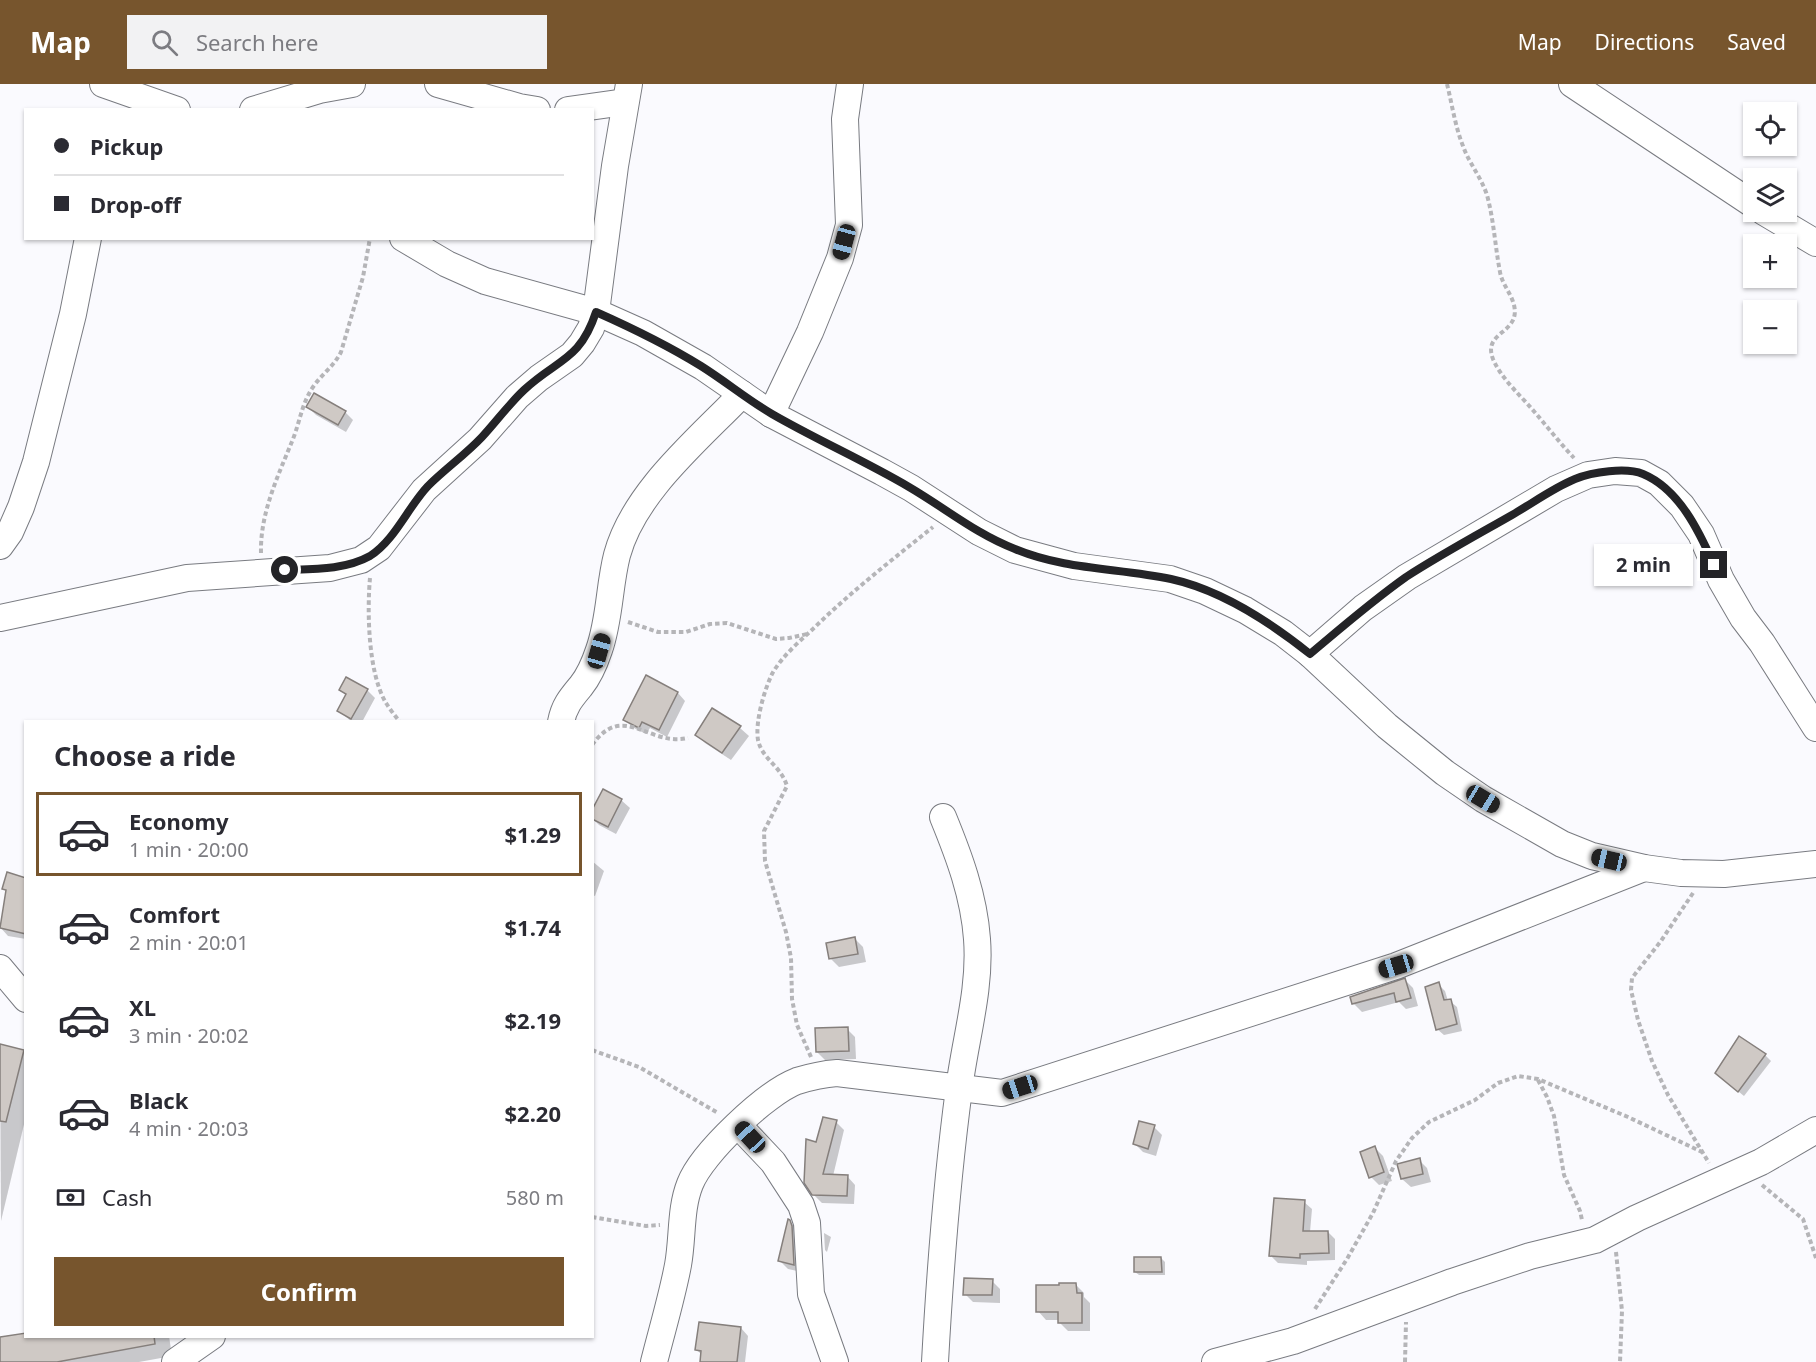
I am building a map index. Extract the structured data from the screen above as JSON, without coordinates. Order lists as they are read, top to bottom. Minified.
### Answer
{"page":{"header":"Map","search":"Search here","nav":["Map","Directions","Saved"],"map_buttons":["+","−"],"banner":["Pickup","Drop-off"],"bubble":"2 min","heading":"Choose a ride","list":[{"name":"Economy","note":"1 min · 20:00","value":"$1.29"},{"name":"Comfort","note":"2 min · 20:01","value":"$1.74"},{"name":"XL","note":"3 min · 20:02","value":"$2.19"},{"name":"Black","note":"4 min · 20:03","value":"$2.20"}],"pay":["Cash","580 m"],"buttons":"Confirm"}}
